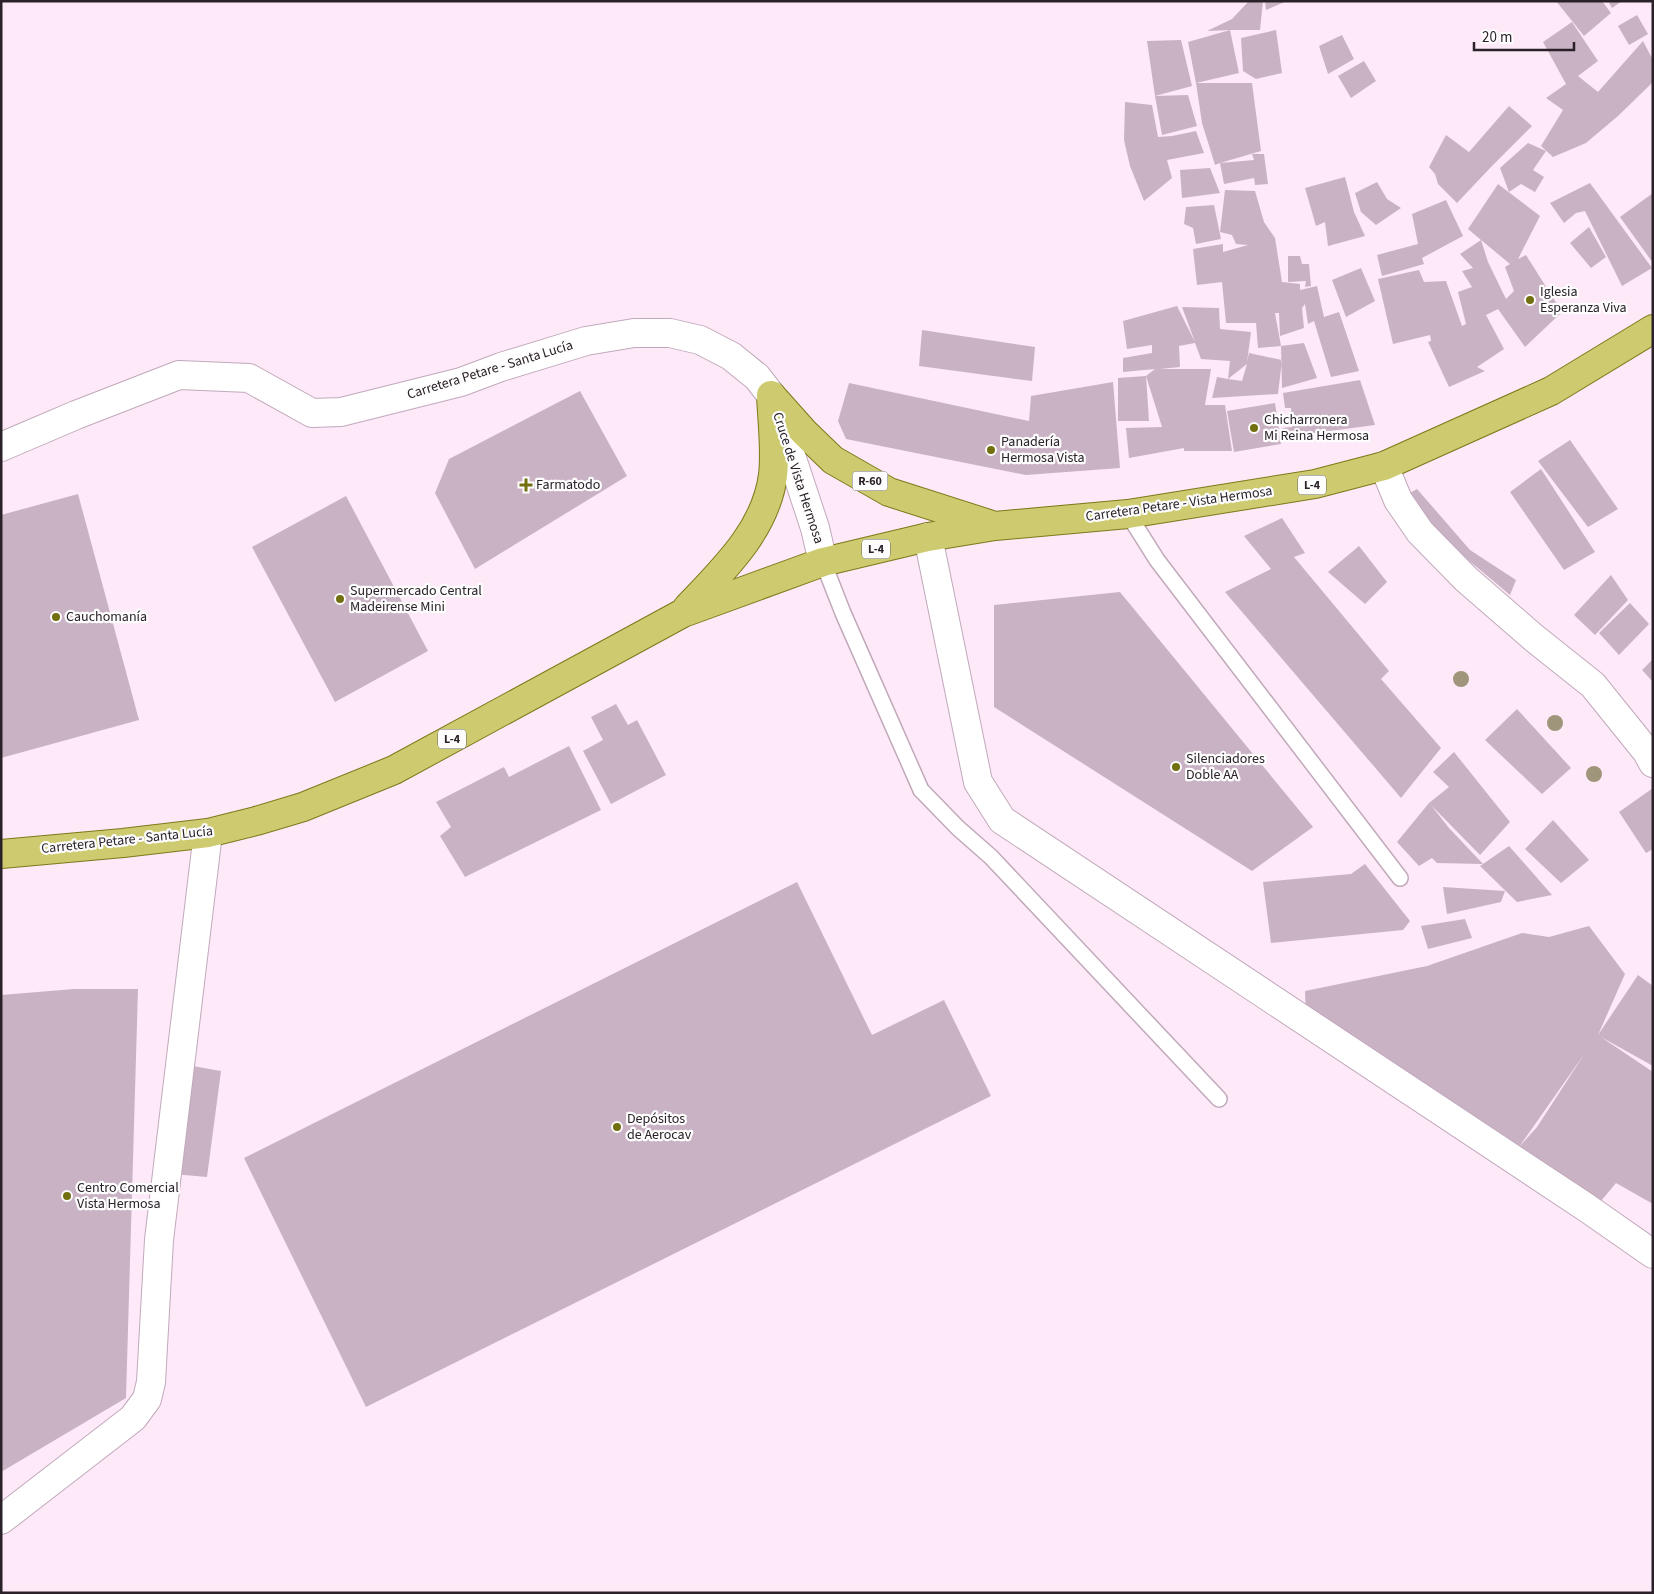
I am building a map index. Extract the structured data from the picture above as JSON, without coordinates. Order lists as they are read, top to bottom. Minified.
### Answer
{"streets":{"main road":["Carretera Petare - Santa Lucía","R-60","L-4","Carretera Petare - Vista Hermosa"],"street":["Cruce de Vista Hermosa"]},"crossings":[["Carretera Petare - Santa Lucía","Cruce de Vista Hermosa"],["Carretera Petare - Santa Lucía","R-60"],["Carretera Petare - Santa Lucía","Carretera Petare - Vista Hermosa"],["Cruce de Vista Hermosa","R-60"],["Cruce de Vista Hermosa","Carretera Petare - Vista Hermosa"],["R-60","Carretera Petare - Vista Hermosa"]],"places":{"other":["Iglesia Esperanza Viva","Chicharronera Mi Reina Hermosa","Panadería Hermosa Vista","Supermercado Central Madeirense Mini","Cauchomanía","Silenciadores Doble AA","Depósitos de Aerocav","Centro Comercial Vista Hermosa"],"health":["Farmatodo"]},"scale_bar":"20 m"}
